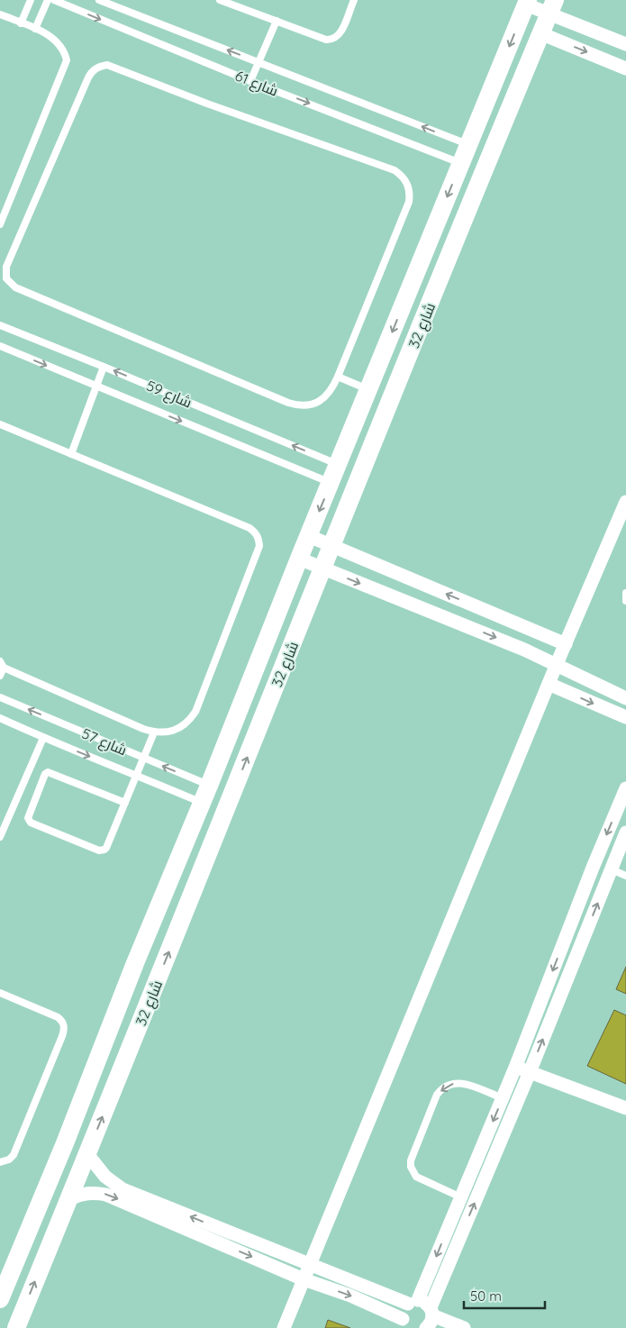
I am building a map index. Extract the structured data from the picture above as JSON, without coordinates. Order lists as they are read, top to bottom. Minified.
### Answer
{"streets":{"main road":["شارع 32"],"lane":["شارع 61","شارع 59","شارع 57"]},"crossings":[["شارع 61","شارع 32"],["شارع 32","شارع 59"],["شارع 32","شارع 57"]],"scale_bar":"50 m"}
